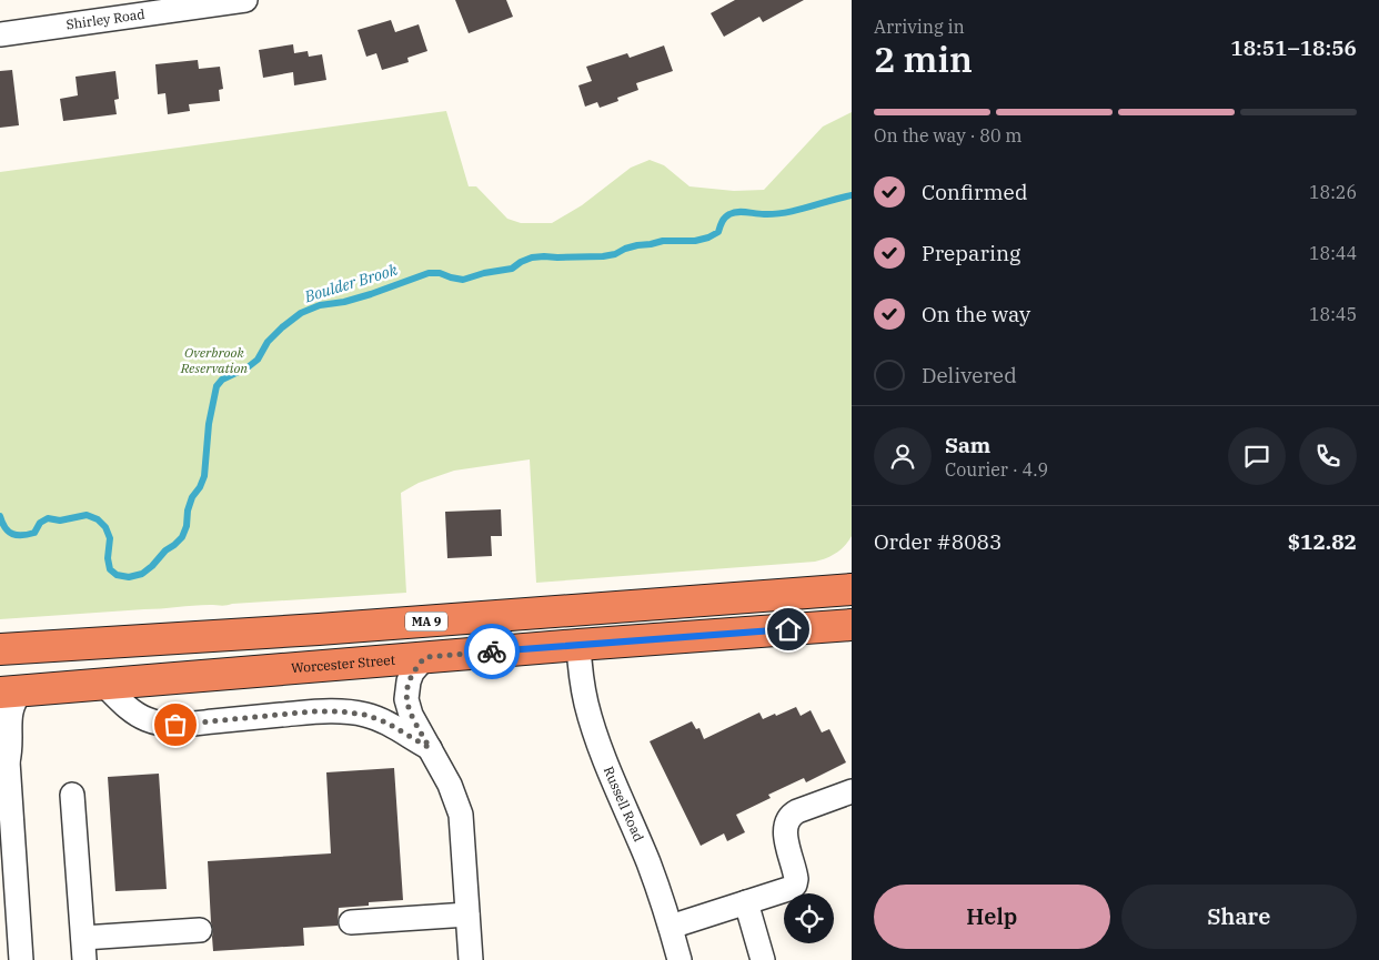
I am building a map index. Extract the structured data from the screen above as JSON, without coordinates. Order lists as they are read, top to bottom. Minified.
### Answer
{"streets":{"highway":["MA 9","Worcester Street"],"street":["Shirley Road","Russell Road"]},"crossings":[["Worcester Street","Russell Road"]],"water":["Boulder Brook"],"parks":["Overbrook Reservation"],"page":{"heading":["2 min","Arriving in","18:51–18:56"],"panel":["Sam","Courier · 4.9","Order #8083","$12.82"],"bar":"On the way · 80 m","list":[["Confirmed","18:26"],["Preparing","18:44"],["On the way","18:45"],"Delivered"],"buttons":["Help","Share"]}}
